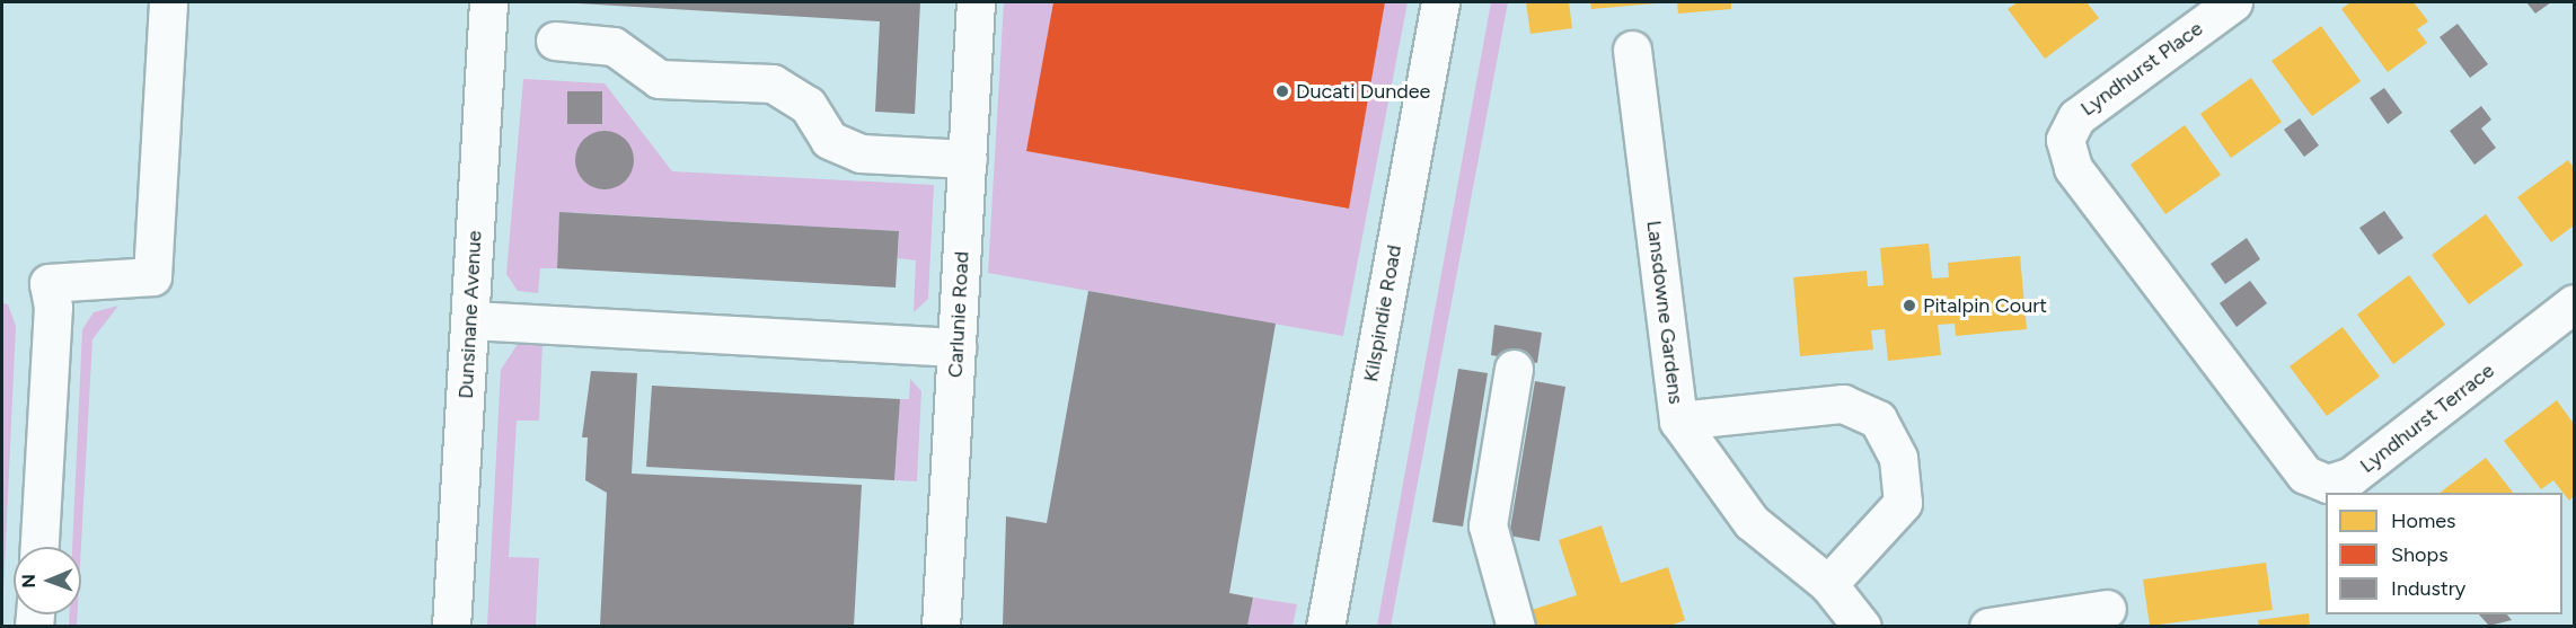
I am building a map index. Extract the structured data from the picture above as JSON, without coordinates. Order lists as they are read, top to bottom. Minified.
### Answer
{"streets":{"street":["Lyndhurst Place","Lansdowne Gardens","Kilspindie Road","Dunsinane Avenue","Carlunie Road","Lyndhurst Terrace"]},"crossings":[["Lyndhurst Place","Lyndhurst Terrace"]],"places":["Ducati Dundee","Pitalpin Court"],"legend":["Homes","Shops","Industry"],"north":"left"}
